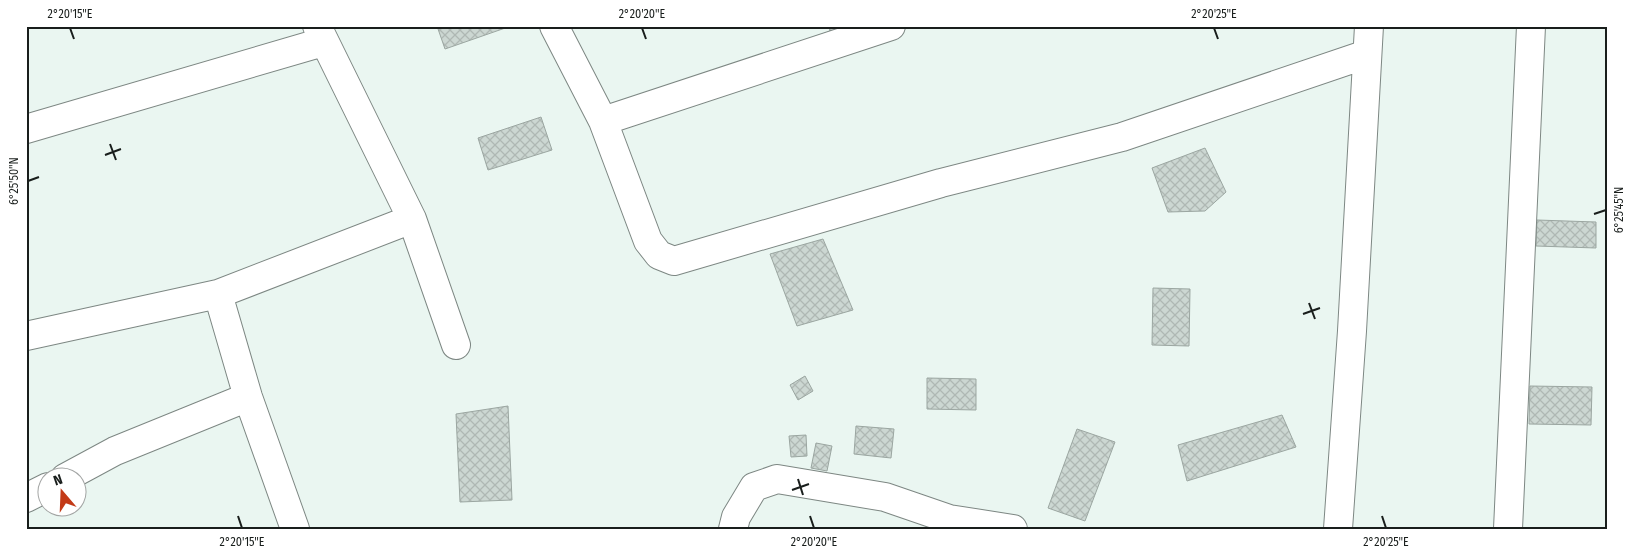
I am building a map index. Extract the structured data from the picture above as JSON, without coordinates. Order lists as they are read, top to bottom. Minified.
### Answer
{"north":"top","coordinates":["2°20'15\"E","2°20'20\"E","2°20'25\"E","6°25'50\"N","6°25'45\"N"]}
